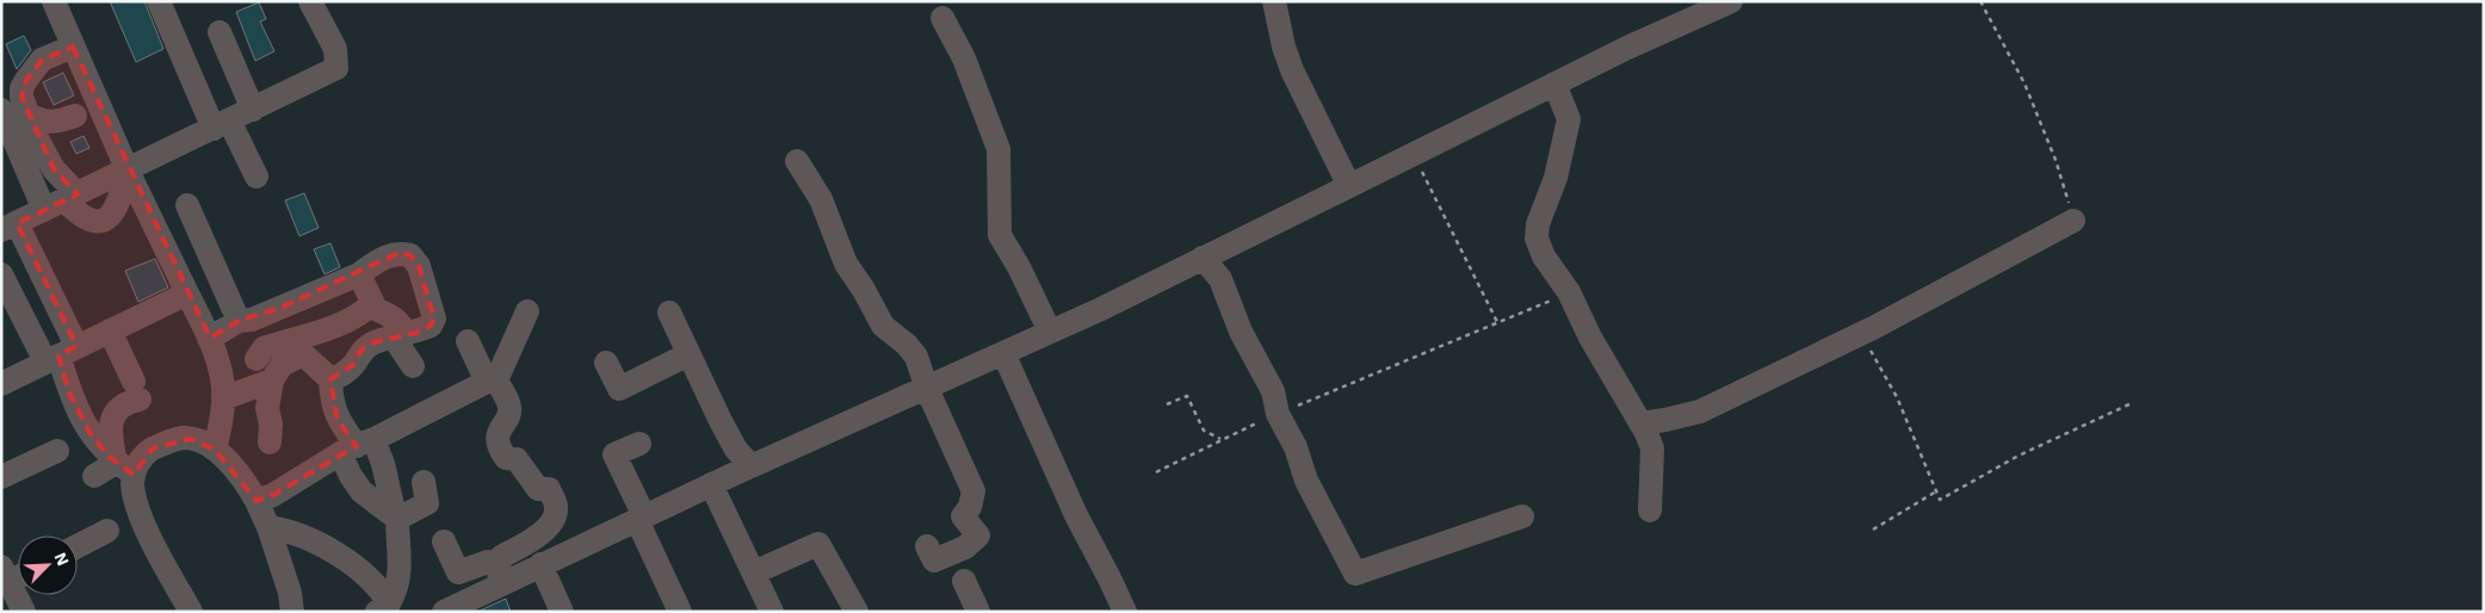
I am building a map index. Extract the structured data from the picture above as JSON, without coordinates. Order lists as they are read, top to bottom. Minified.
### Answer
{"north":"top right"}
